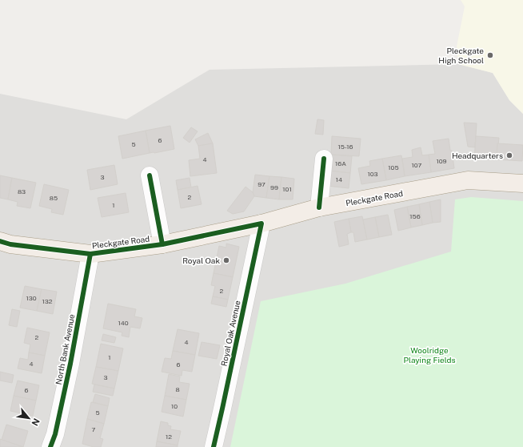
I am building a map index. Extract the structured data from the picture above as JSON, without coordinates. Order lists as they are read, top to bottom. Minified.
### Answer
{"streets":{"main road":["Pleckgate Road"],"street":["Royal Oak Avenue","North Bank Avenue"]},"crossings":[["Pleckgate Road","Royal Oak Avenue"],["Pleckgate Road","North Bank Avenue"]],"parks":["Woolridge Playing Fields"],"places":["Pleckgate High School","Headquarters","Royal Oak"],"house_numbers":["6","5","15-16","4","109","16A","107","105","103","3","14","97","99","101","83","2","85","1","156","2","130","132","140","2","4","1","4","6","3","8","6","10","5","7","12"],"north":"bottom right"}
